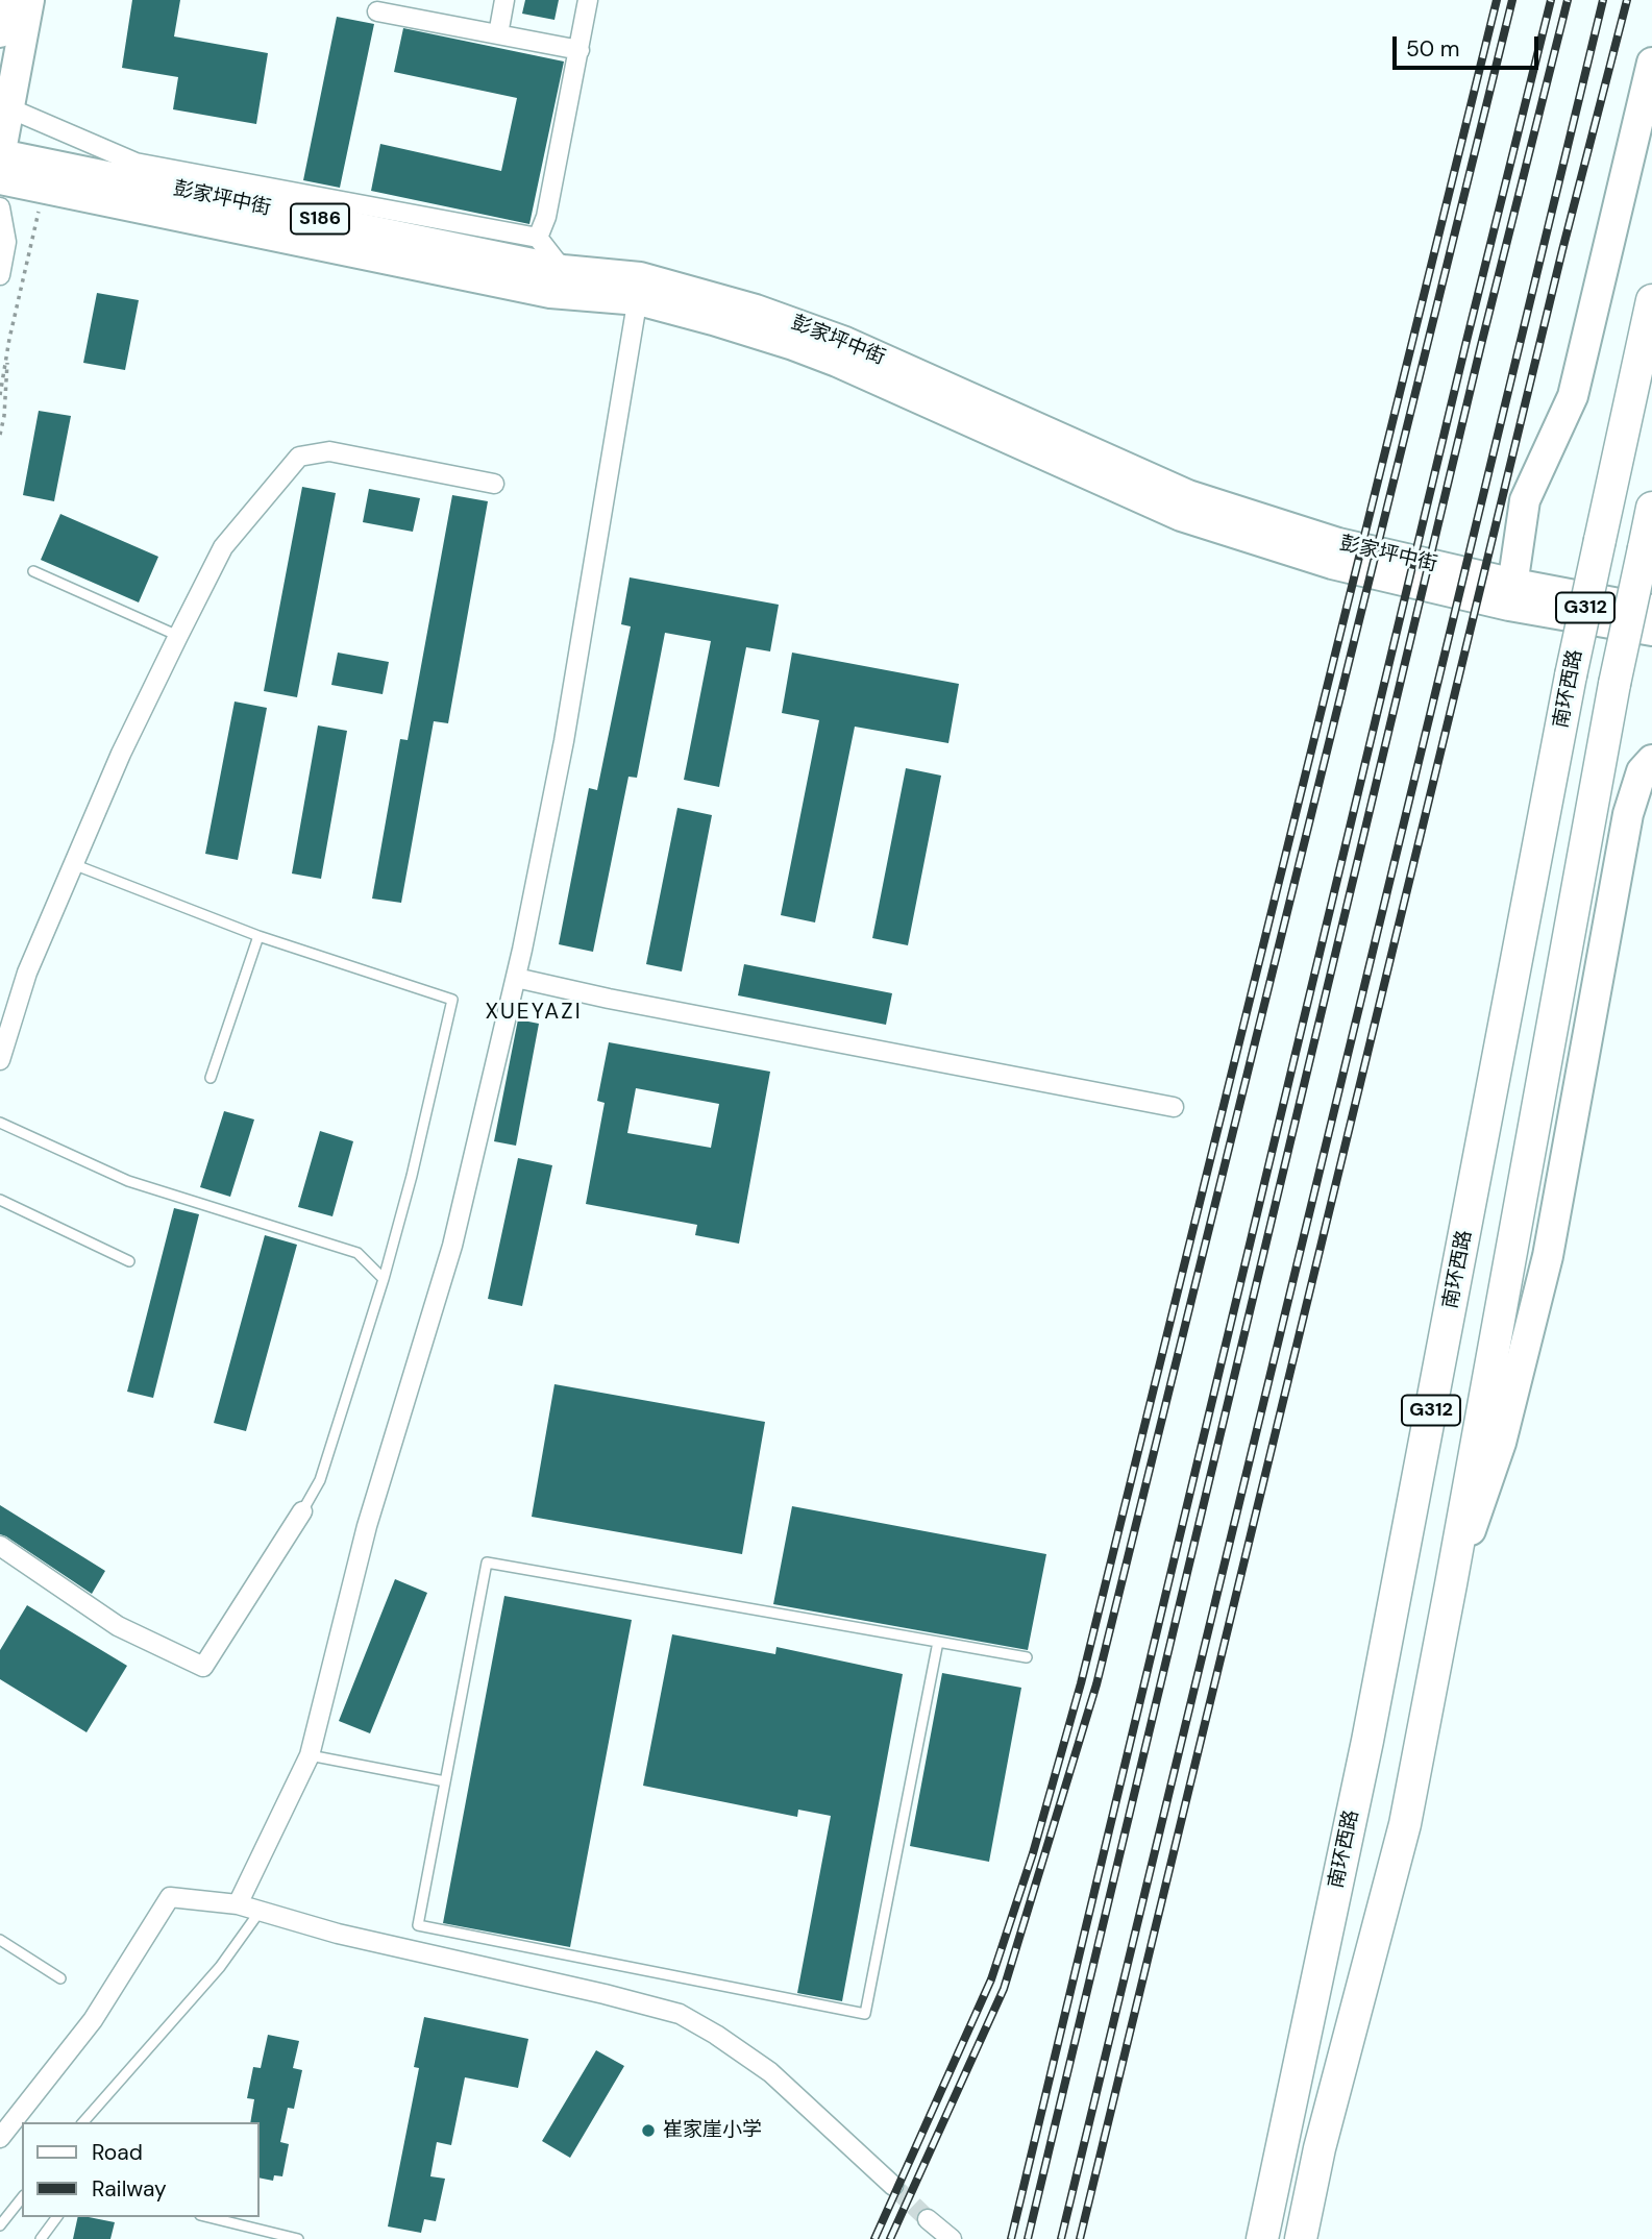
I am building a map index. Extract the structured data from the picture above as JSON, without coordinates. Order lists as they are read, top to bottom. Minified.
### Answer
{"streets":{"highway":["G312","南环西路"],"main road":["彭家坪中街","S186"]},"districts":["XUEYAZI"],"places":["崔家崖小学"],"legend":["Road","Railway"],"scale_bar":"50 m"}
